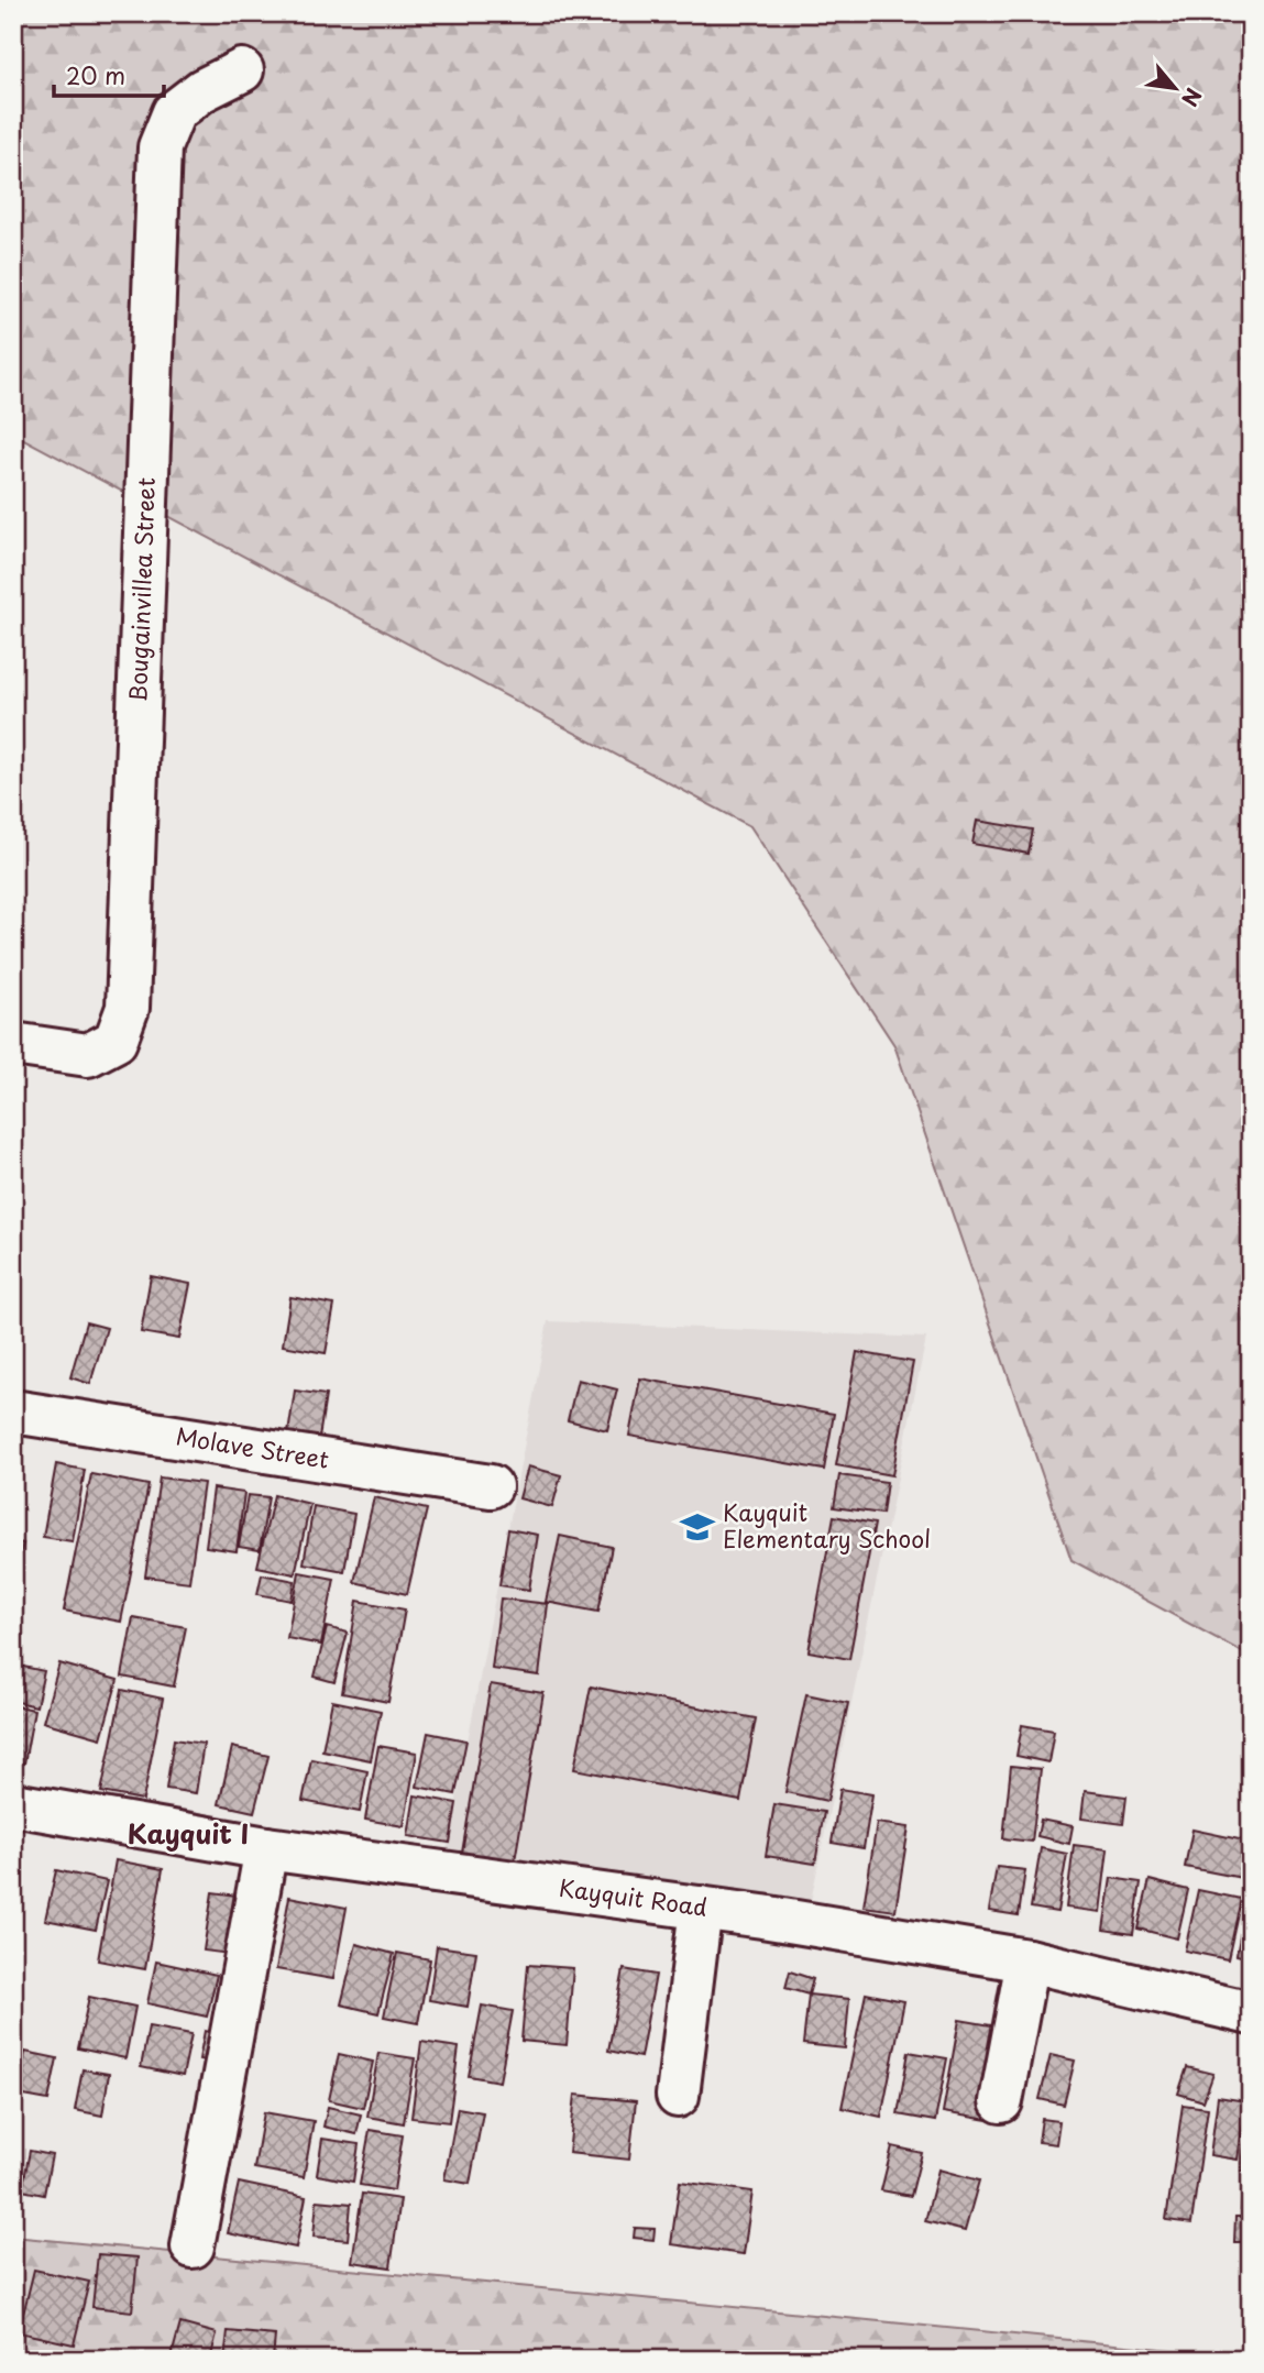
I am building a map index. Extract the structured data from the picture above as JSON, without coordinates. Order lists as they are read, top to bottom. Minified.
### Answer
{"streets":{"street":["Bougainvillea Street","Molave Street","Kayquit Road"]},"districts":["Kayquit I"],"places":{"school or university":["Kayquit Elementary School"]},"scale_bar":"20 m","north":"bottom right"}
